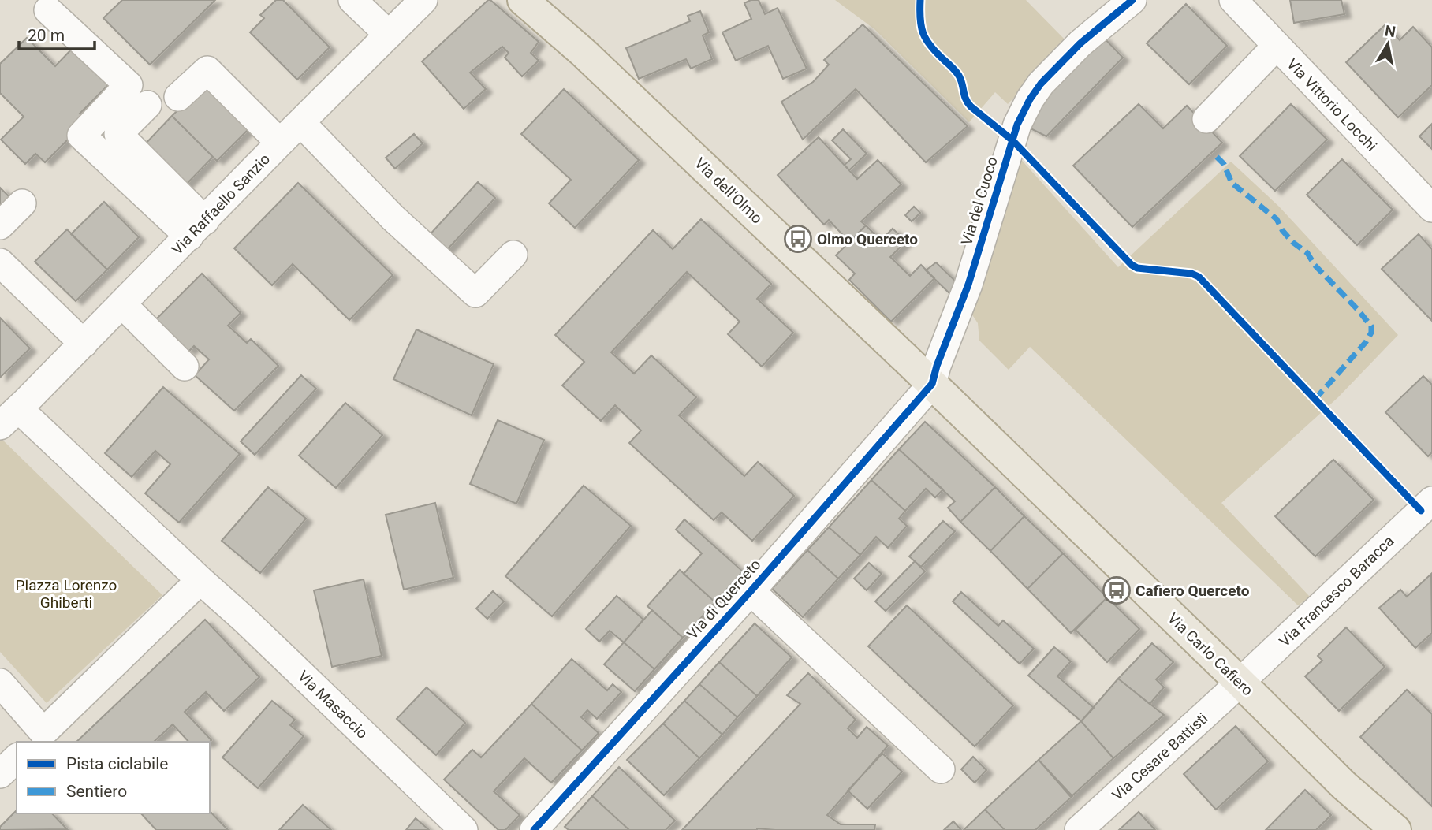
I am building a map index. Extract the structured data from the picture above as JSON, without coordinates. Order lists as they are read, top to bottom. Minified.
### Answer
{"streets":{"main road":["Via dell'Olmo","Via Carlo Cafiero"],"street":["Via Vittorio Locchi","Via del Cuoco","Via Raffaello Sanzio","Via Francesco Baracca","Via di Querceto","Via Masaccio","Via Cesare Battisti"]},"crossings":[["Via dell'Olmo","Via del Cuoco"],["Via dell'Olmo","Via di Querceto"],["Via dell'Olmo","Via Carlo Cafiero"],["Via del Cuoco","Via di Querceto"],["Via del Cuoco","Via Carlo Cafiero"],["Via Francesco Baracca","Via Carlo Cafiero"],["Via Francesco Baracca","Via Cesare Battisti"],["Via di Querceto","Via Carlo Cafiero"],["Via Carlo Cafiero","Via Cesare Battisti"]],"parks":["Piazza Lorenzo Ghiberti"],"places":{"bus stop":["Olmo Querceto","Cafiero Querceto"]},"legend":["Pista ciclabile","Sentiero"],"scale_bar":"20 m","north":"top"}
